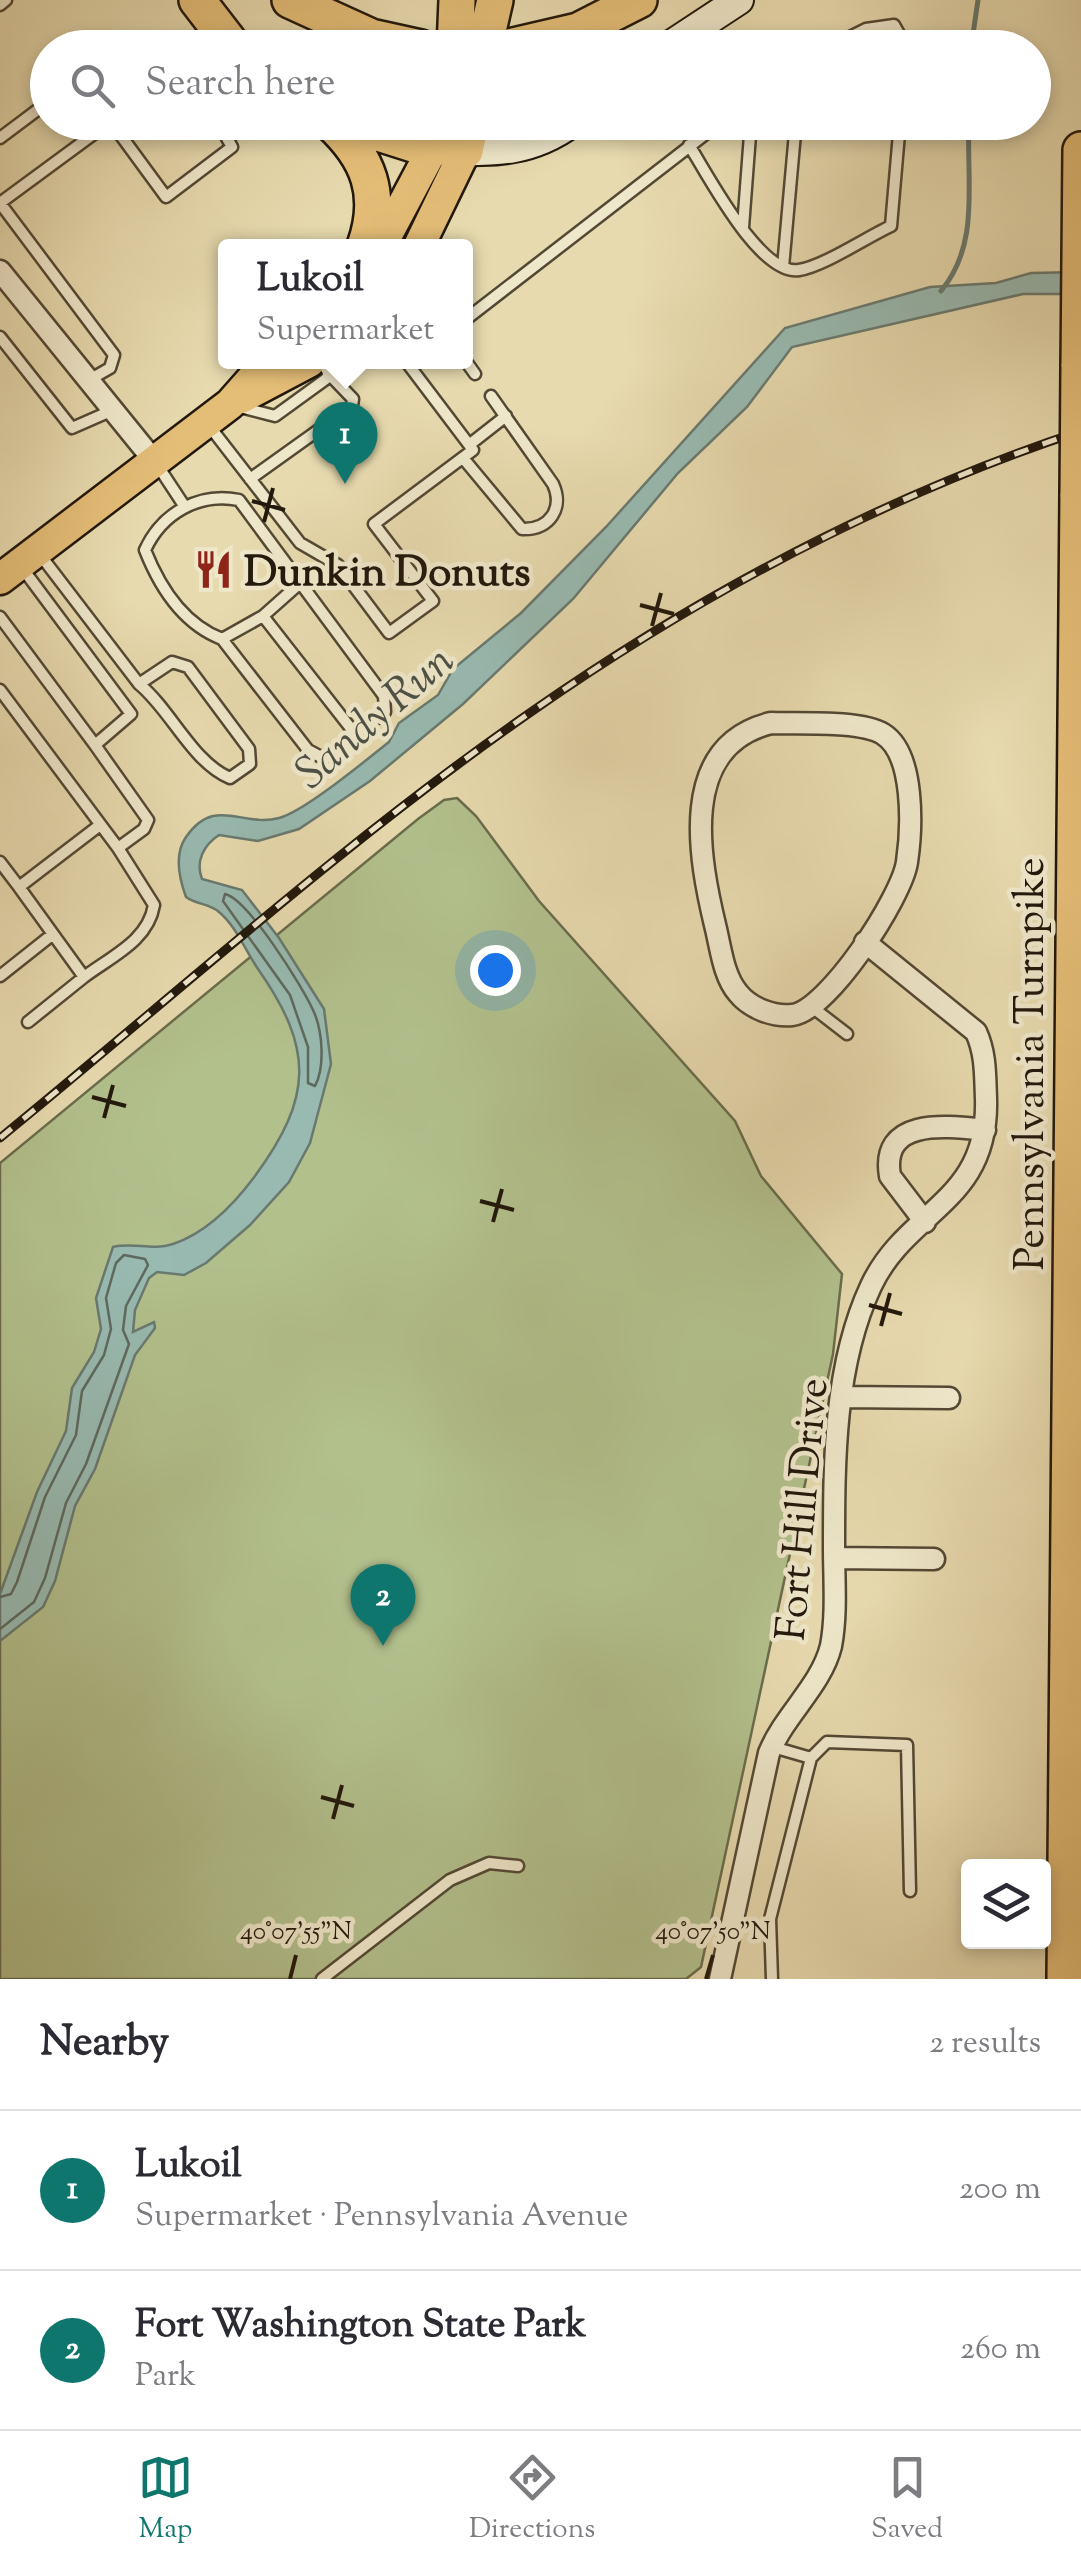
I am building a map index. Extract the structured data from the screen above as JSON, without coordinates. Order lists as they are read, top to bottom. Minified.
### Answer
{"streets":{"highway":["Pennsylvania Turnpike"],"street":["Fort Hill Drive"]},"water":["Sandy Run"],"places":{"restaurant":["Dunkin Donuts"]},"page":{"search":"Search here","popup":["Lukoil","Supermarket"],"pins":["1","2"],"heading":["Nearby","2 results"],"list":[{"mark":"1","name":"Lukoil","note":"Supermarket · Pennsylvania Avenue","value":"200 m"},{"mark":"2","name":"Fort Washington State Park","note":"Park","value":"260 m"}],"nav":["Map","Directions","Saved"]},"coordinates":["40°07'55\"N","40°07'50\"N"]}
